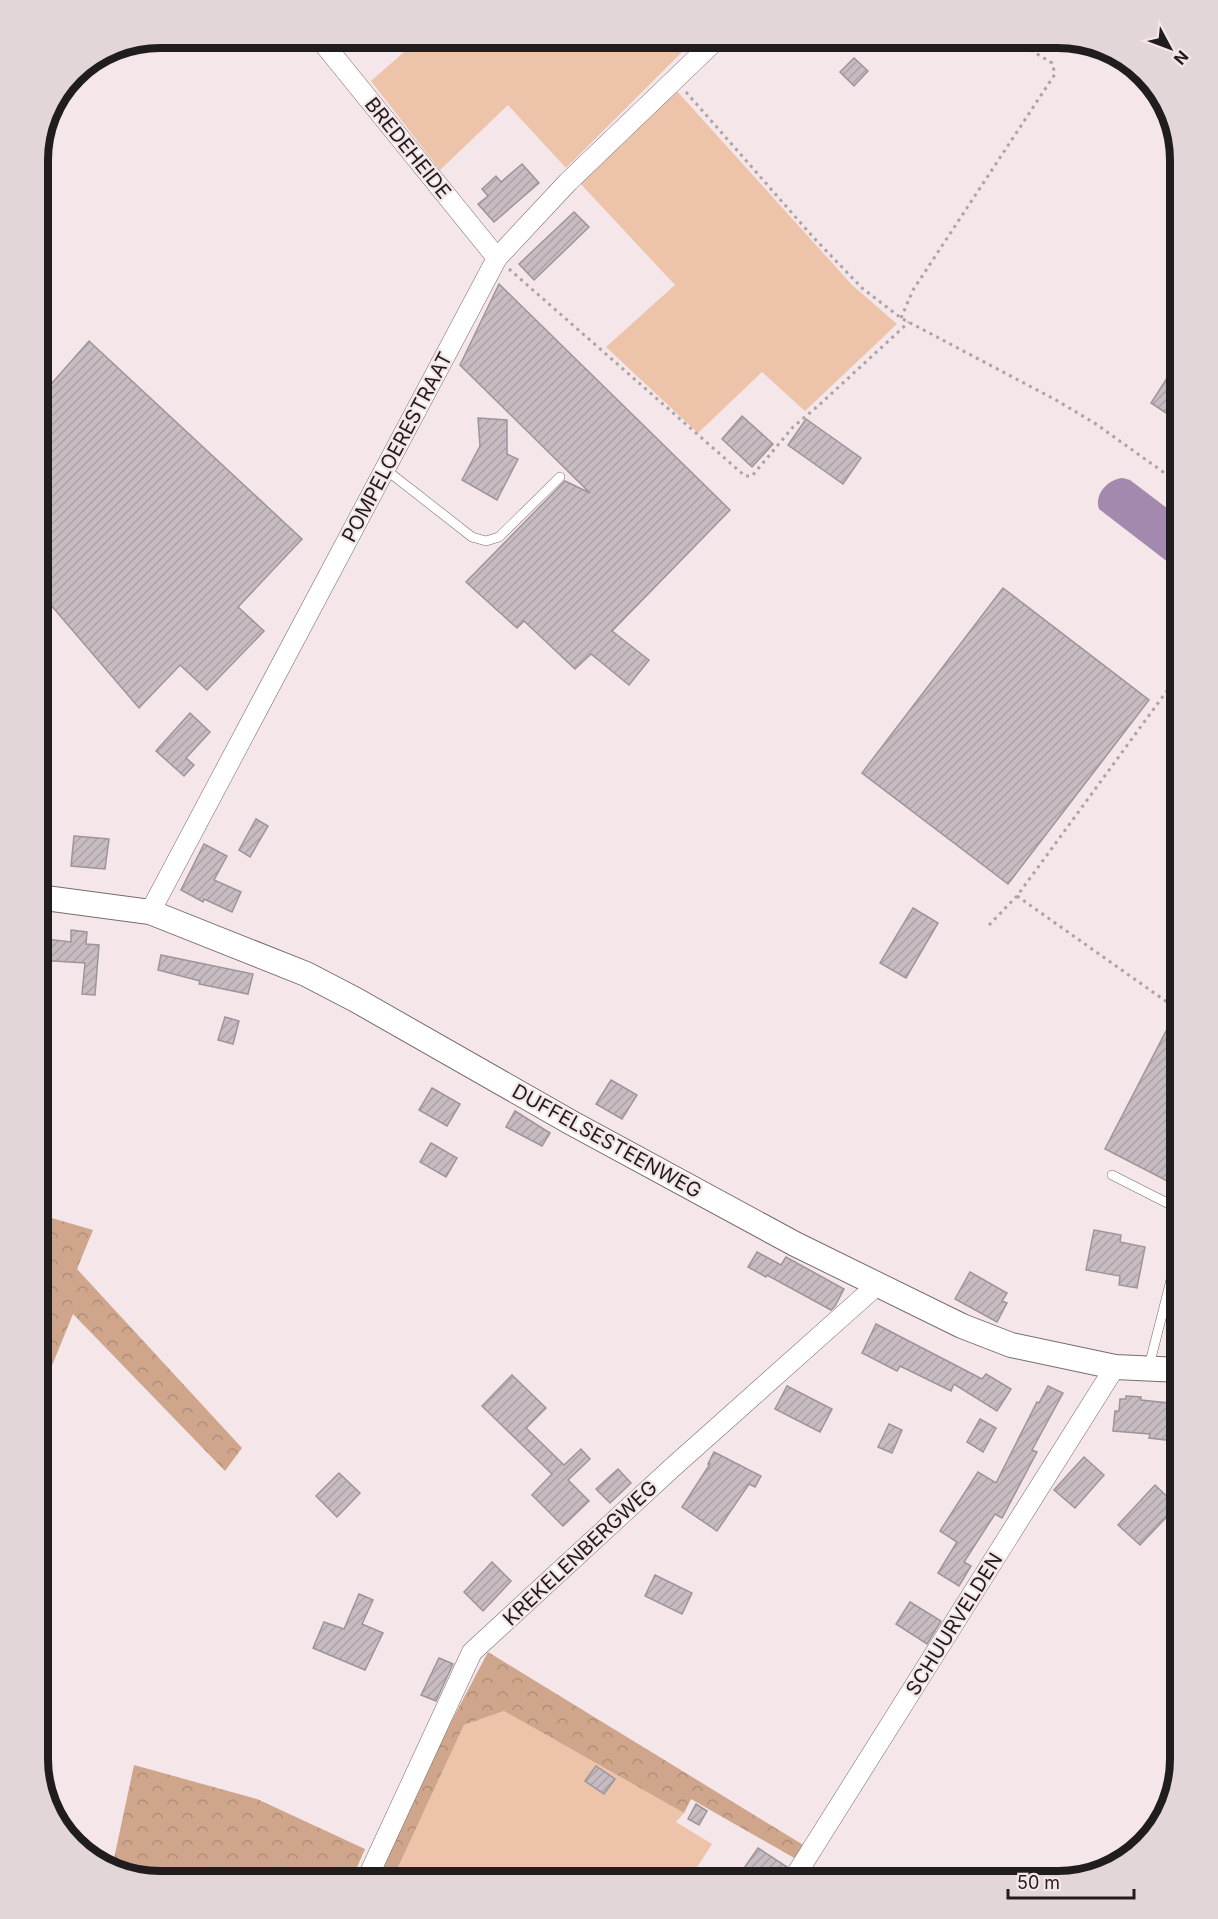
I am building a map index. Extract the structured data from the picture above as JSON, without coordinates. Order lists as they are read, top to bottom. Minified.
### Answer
{"streets":{"street":["BREDEHEIDE","POMPELOERESTRAAT","DUFFELSESTEENWEG","KREKELENBERGWEG","SCHUURVELDEN"]},"crossings":[["BREDEHEIDE","POMPELOERESTRAAT"],["POMPELOERESTRAAT","DUFFELSESTEENWEG"],["DUFFELSESTEENWEG","KREKELENBERGWEG"],["DUFFELSESTEENWEG","SCHUURVELDEN"]],"scale_bar":"50 m","north":"bottom right"}
